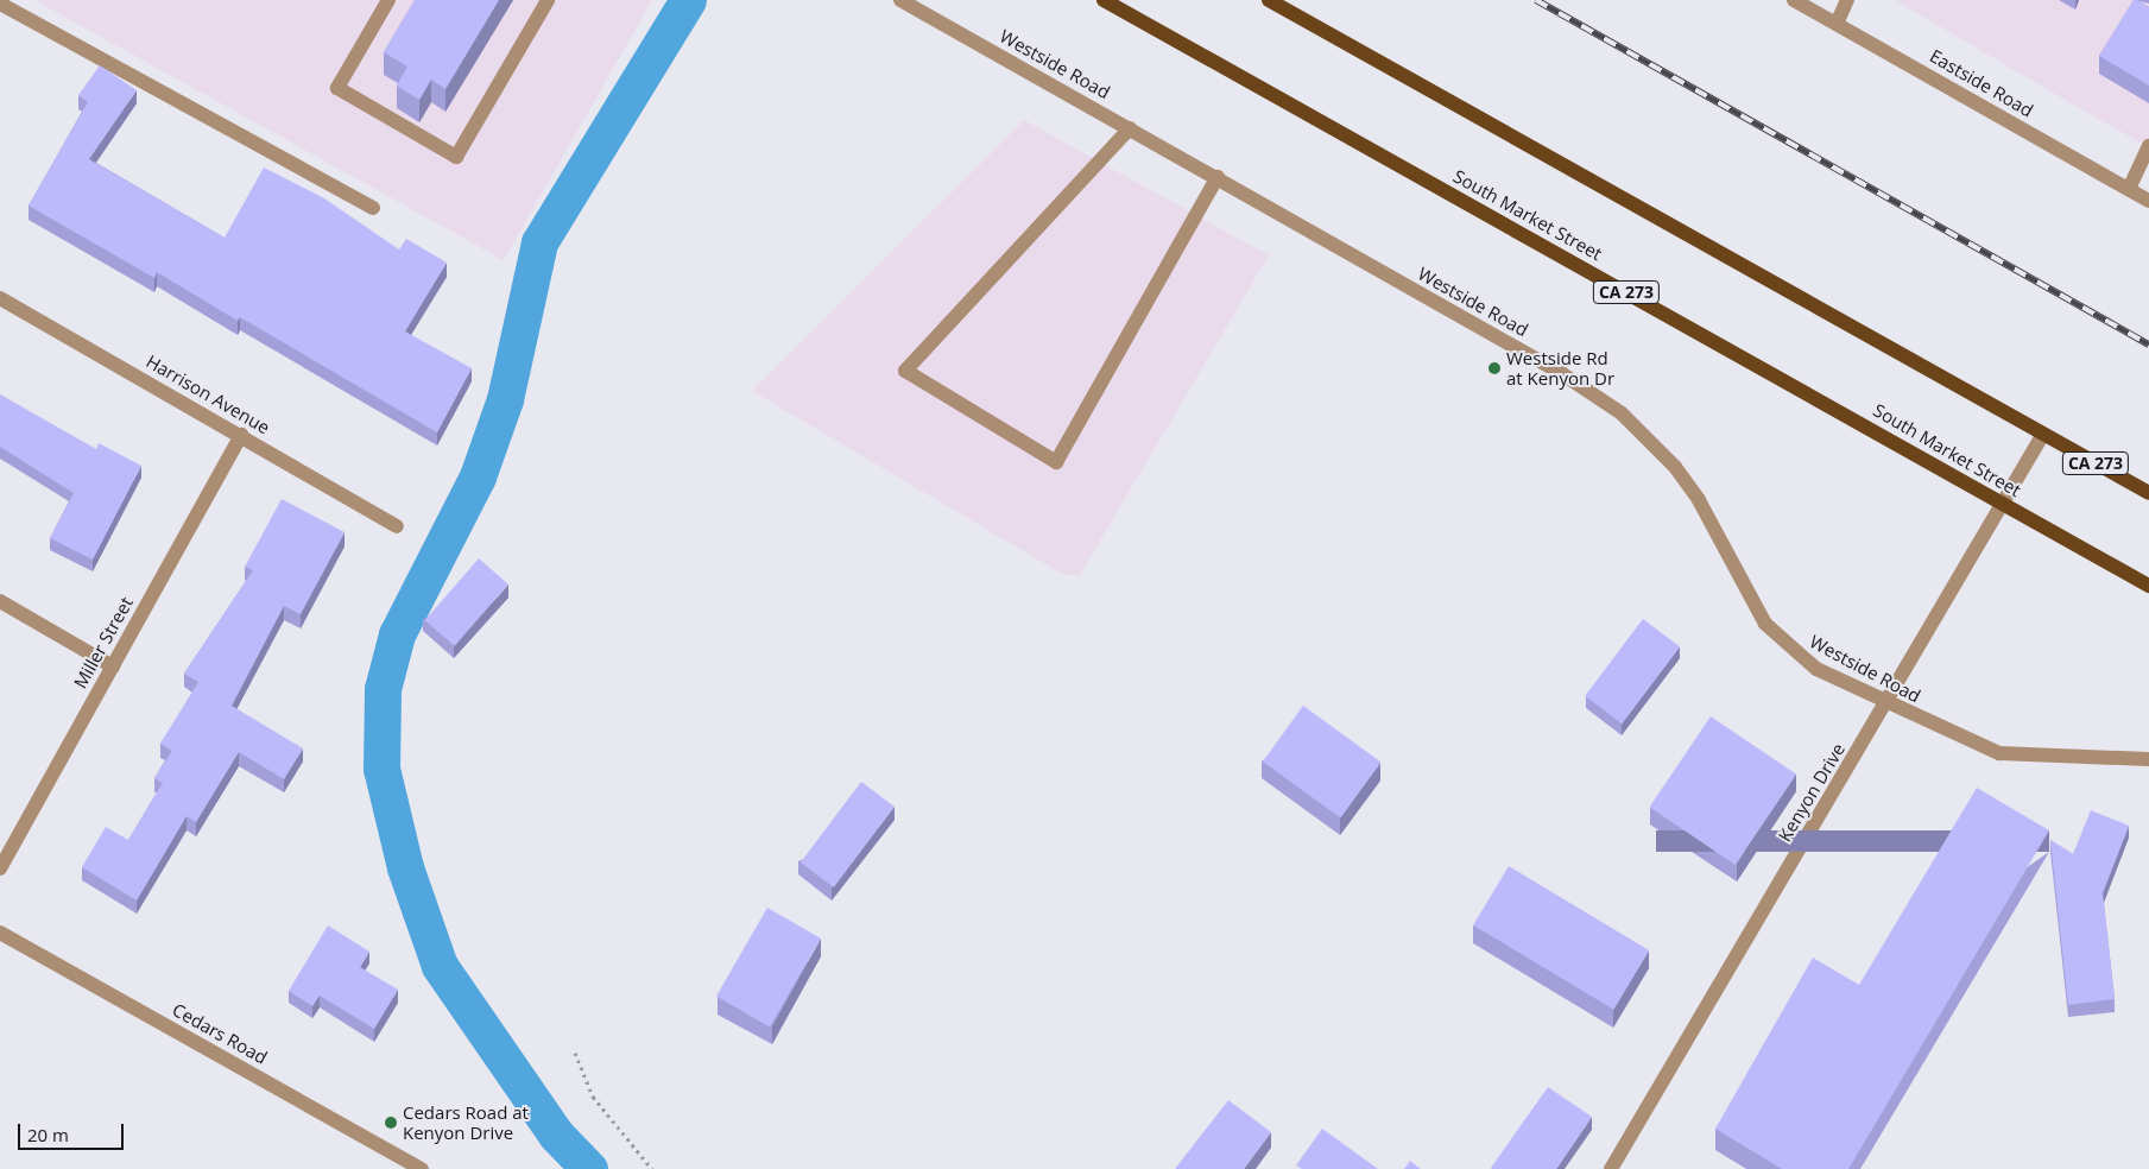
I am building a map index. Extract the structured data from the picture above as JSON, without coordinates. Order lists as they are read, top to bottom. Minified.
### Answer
{"streets":{"main road":["South Market Street","CA 273"],"street":["Westside Road","Eastside Road","Harrison Avenue","Miller Street","Kenyon Drive","Cedars Road"]},"crossings":[["Westside Road","Kenyon Drive"],["South Market Street","Kenyon Drive"],["CA 273","Kenyon Drive"],["Harrison Avenue","Miller Street"]],"places":["Westside Rd at Kenyon Dr","Cedars Road at Kenyon Drive"],"scale_bar":"20 m"}
